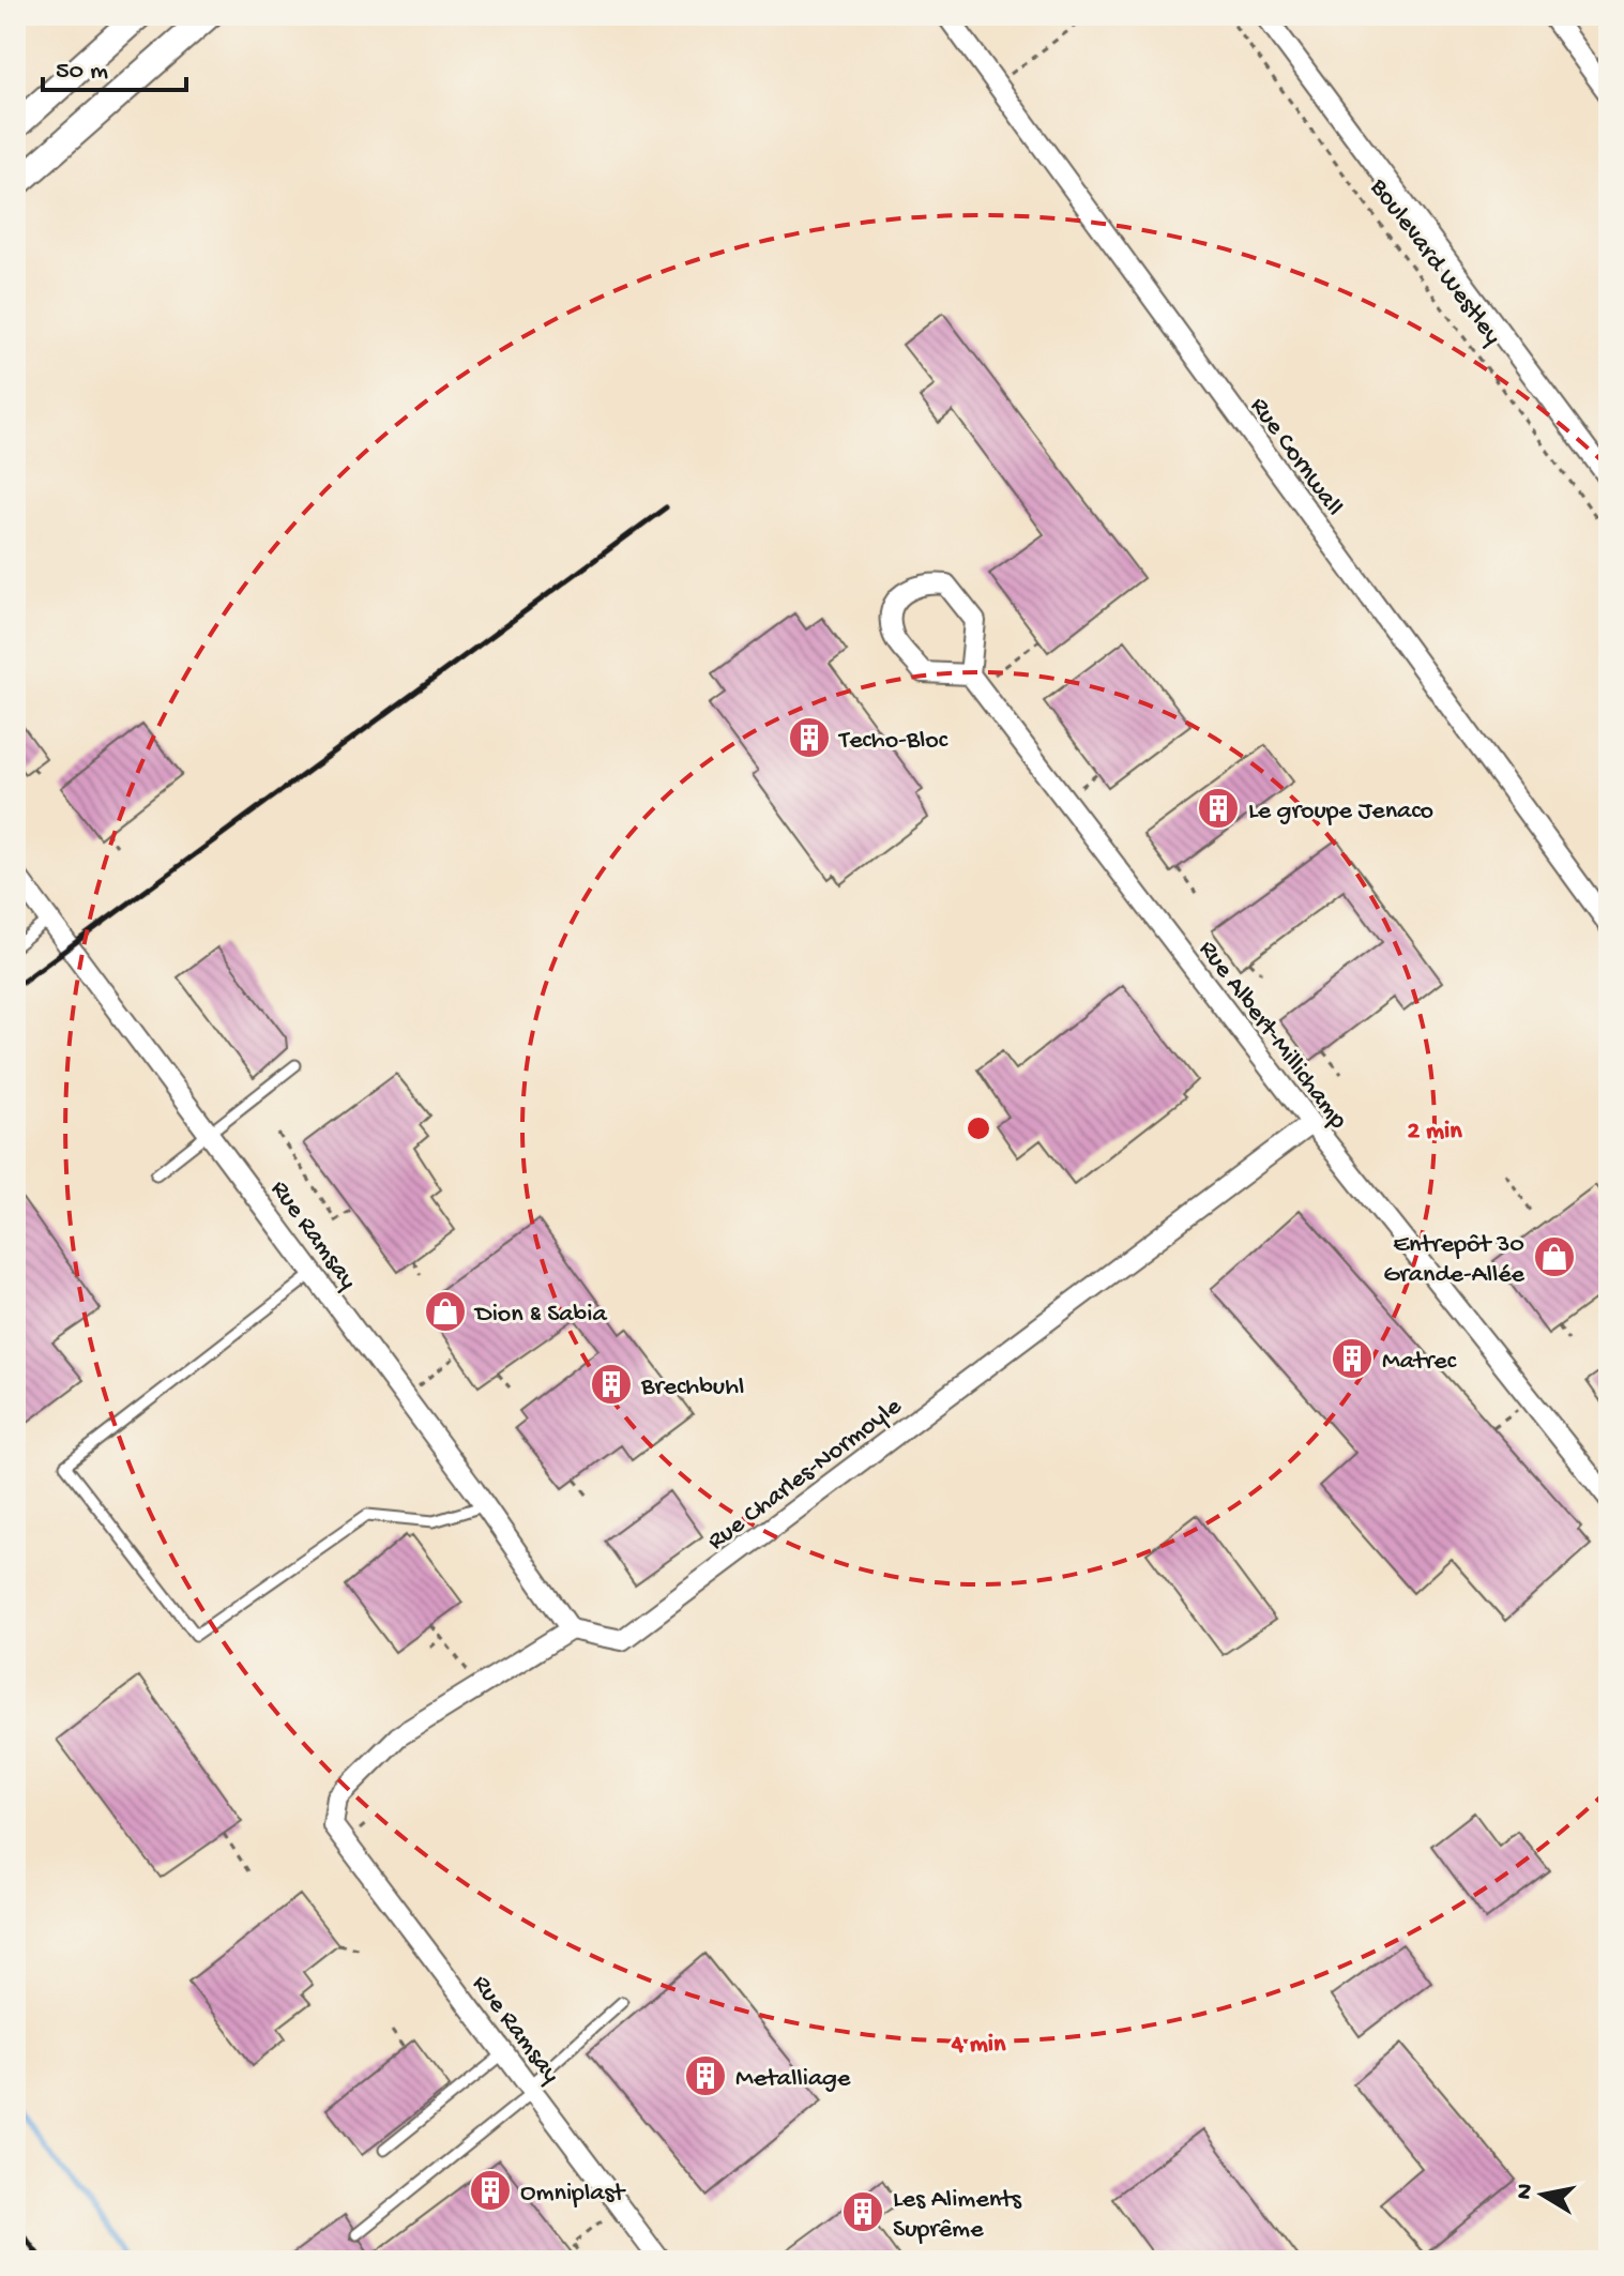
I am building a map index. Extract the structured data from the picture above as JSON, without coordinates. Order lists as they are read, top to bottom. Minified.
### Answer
{"streets":{"street":["Boulevard Westley","Rue Cornwall","Rue Albert-Millichamp","Rue Ramsay","Rue Charles-Normoyle"]},"crossings":[["Rue Albert-Millichamp","Rue Charles-Normoyle"],["Rue Ramsay","Rue Charles-Normoyle"]],"places":{"building":["Techo-Bloc","Le groupe Jenaco","Matrec","Brechbuhl","Metalliage","Omniplast","Les Aliments Suprême"],"shop":["Entrepôt 30 Grande-Allée","Dion & Sabia"]},"scale_bar":"50 m","north":"left","rings":["2 min","4 min"]}
